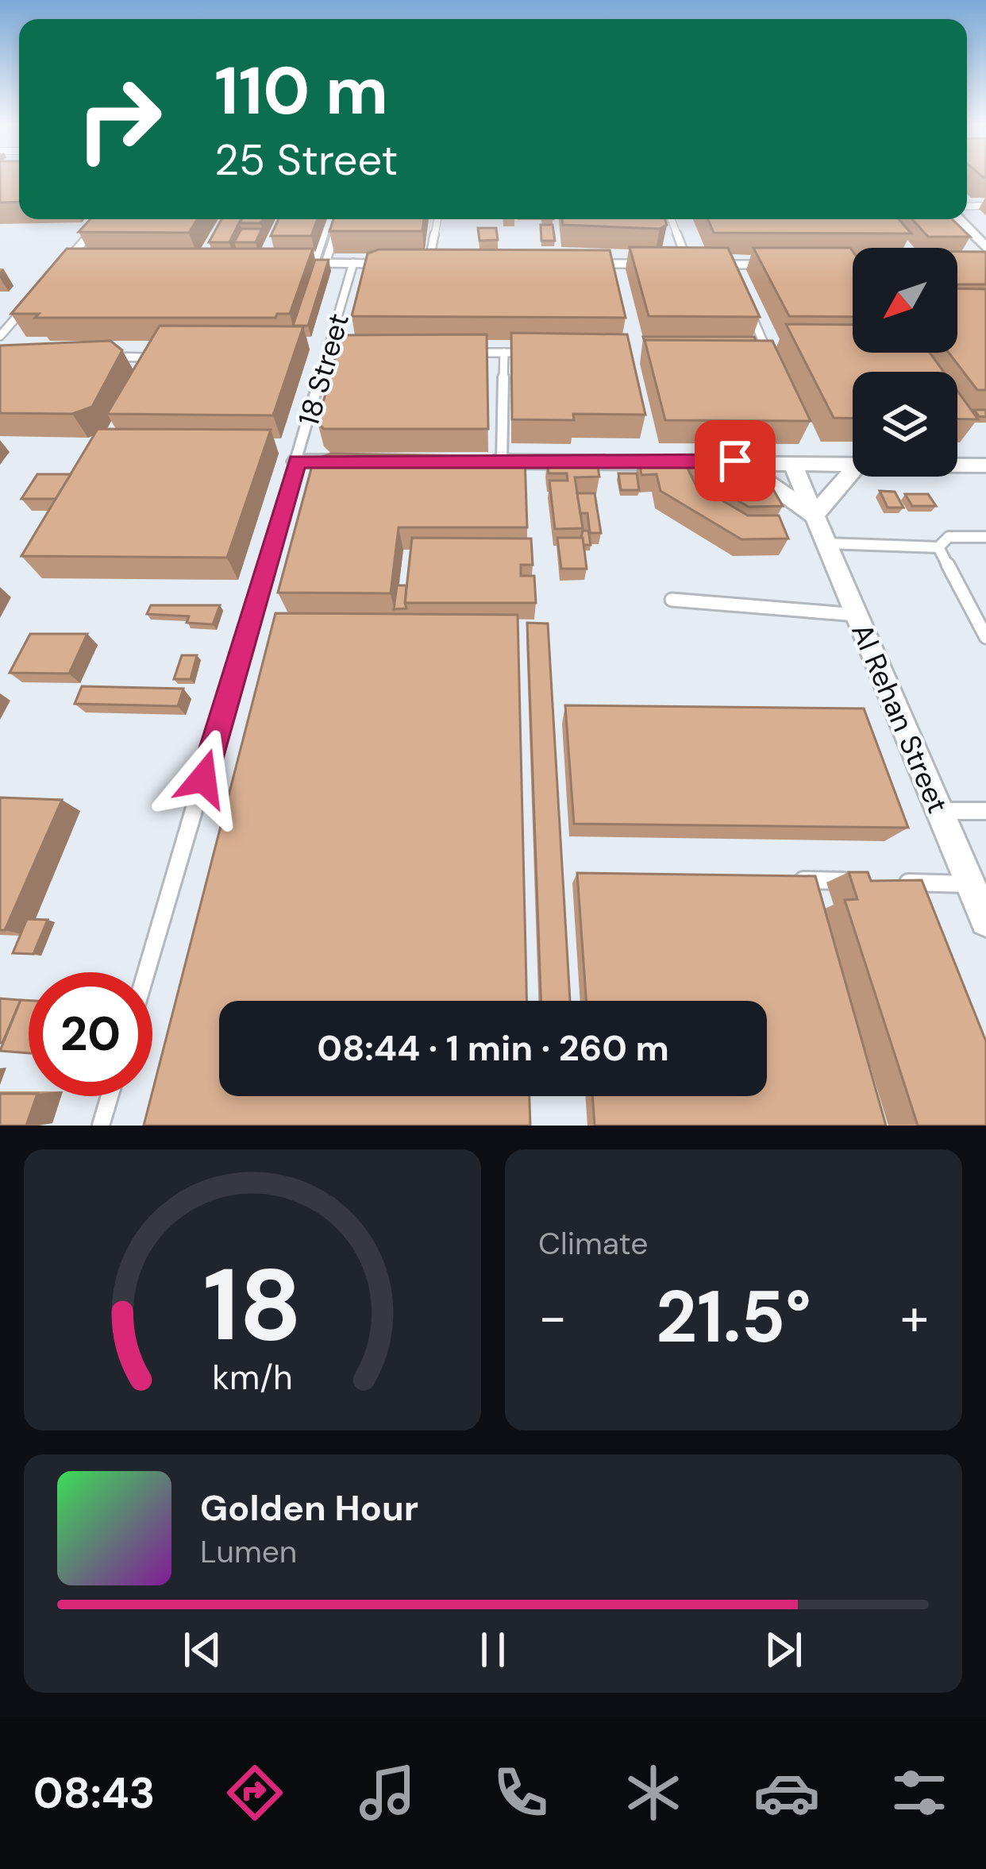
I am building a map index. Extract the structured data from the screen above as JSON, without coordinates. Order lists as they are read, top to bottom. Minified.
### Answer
{"streets":{"street":["Al Rehan Street"],"lane":["18 Street"]},"north":"bottom left","page":{"turn":["110 m","25 Street"],"limit":"20","trip":"08:44 · 1 min · 260 m","tile":"Climate","heat":["−","21.5°","+"],"song":["Golden Hour","Lumen"],"tabs":"08:43","gauge":["18","km/h"]}}
